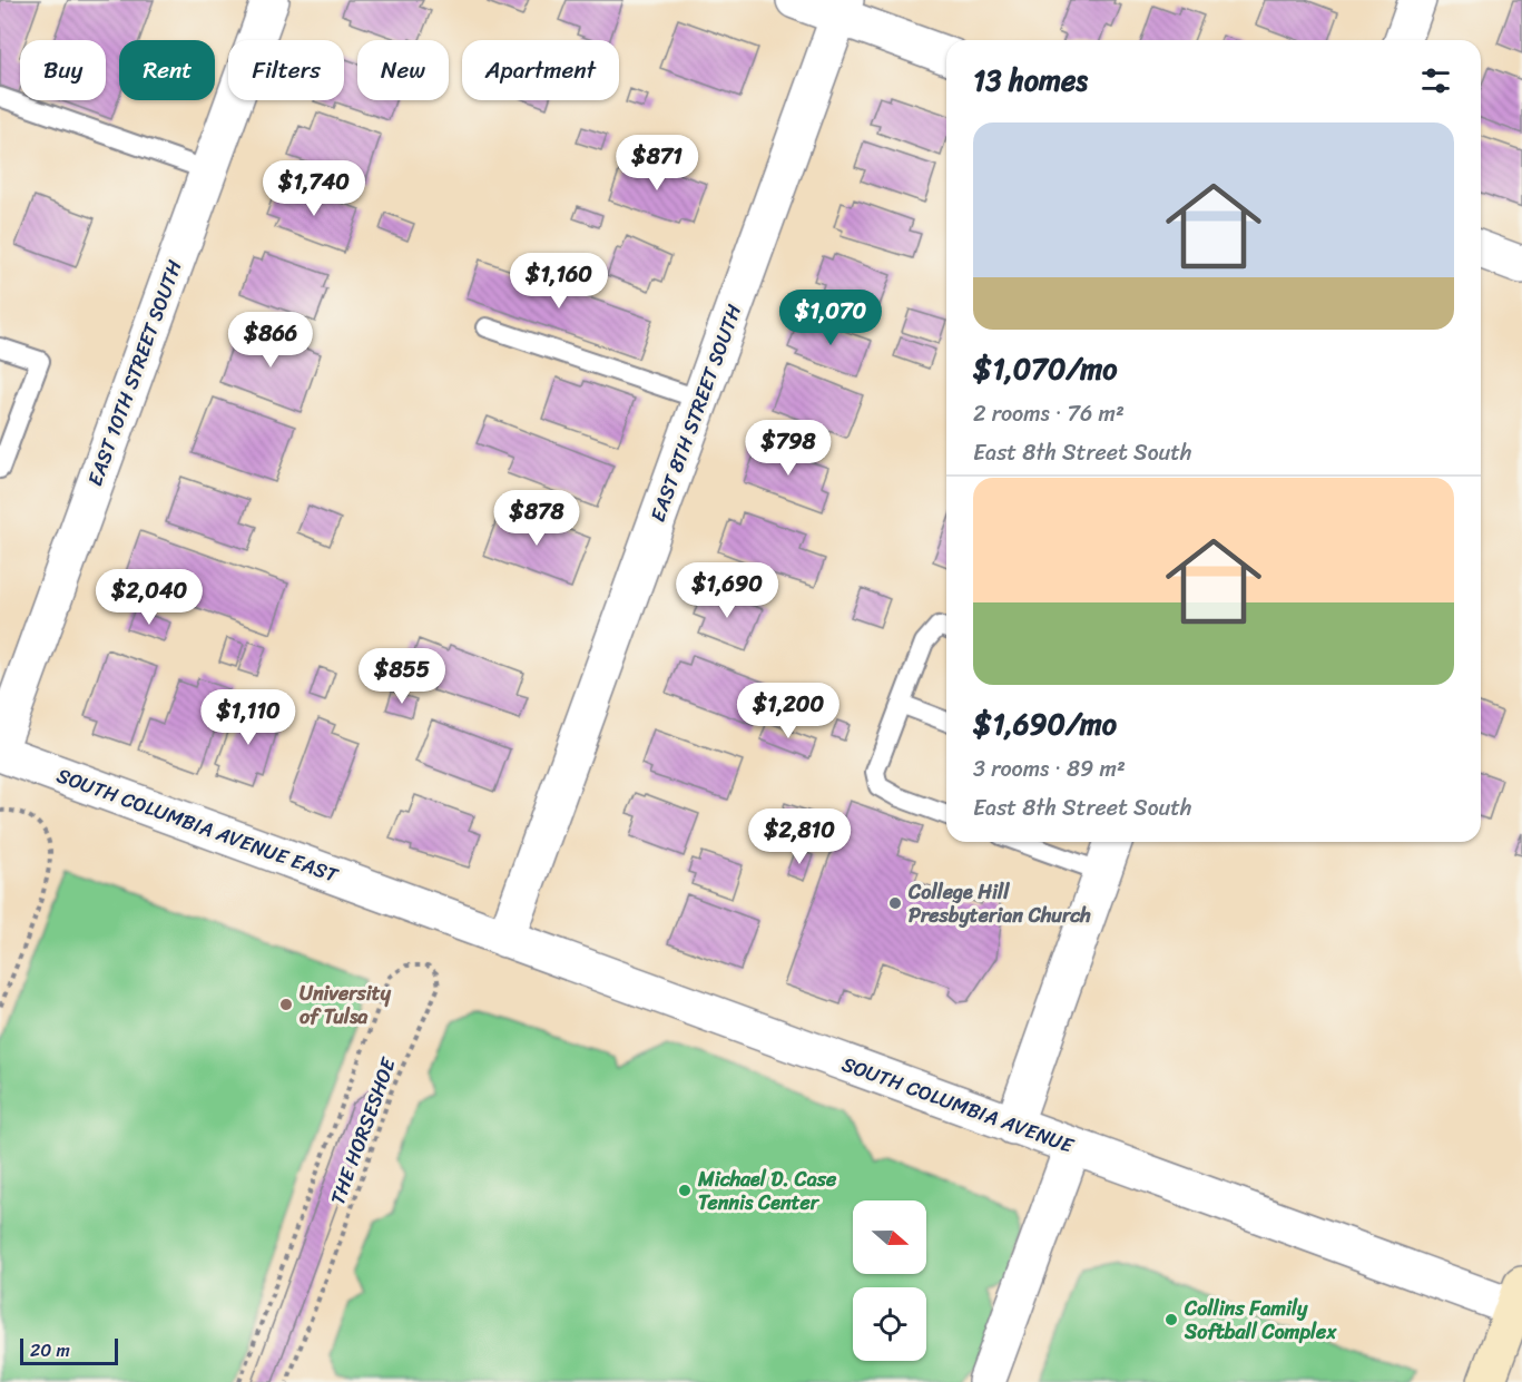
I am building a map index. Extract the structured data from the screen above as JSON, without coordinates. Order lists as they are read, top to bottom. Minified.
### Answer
{"streets":{"street":["EAST 10TH STREET SOUTH","EAST 8TH STREET SOUTH","SOUTH COLUMBIA AVENUE EAST","SOUTH COLUMBIA AVENUE"],"path":["THE HORSESHOE"]},"crossings":[["EAST 8TH STREET SOUTH","SOUTH COLUMBIA AVENUE"],["SOUTH COLUMBIA AVENUE EAST","SOUTH COLUMBIA AVENUE"]],"places":["College Hill Presbyterian Church","University of Tulsa","Michael D. Case Tennis Center","Collins Family Softball Complex"],"scale_bar":"20 m","north":"right","page":{"chip":["Buy","Rent","Filters","New","Apartment"],"heading":"13 homes","list":[{"name":"$1,070/mo","note":"2 rooms · 76 m² · East 8th Street South"},{"name":"$1,690/mo","note":"3 rooms · 89 m² · East 8th Street South"}],"price":["$871","$1,740","$1,160","$1,070","$866","$798","$878","$1,690","$2,040","$855","$1,200","$1,110","$2,810"],"scale":"20 m"}}
